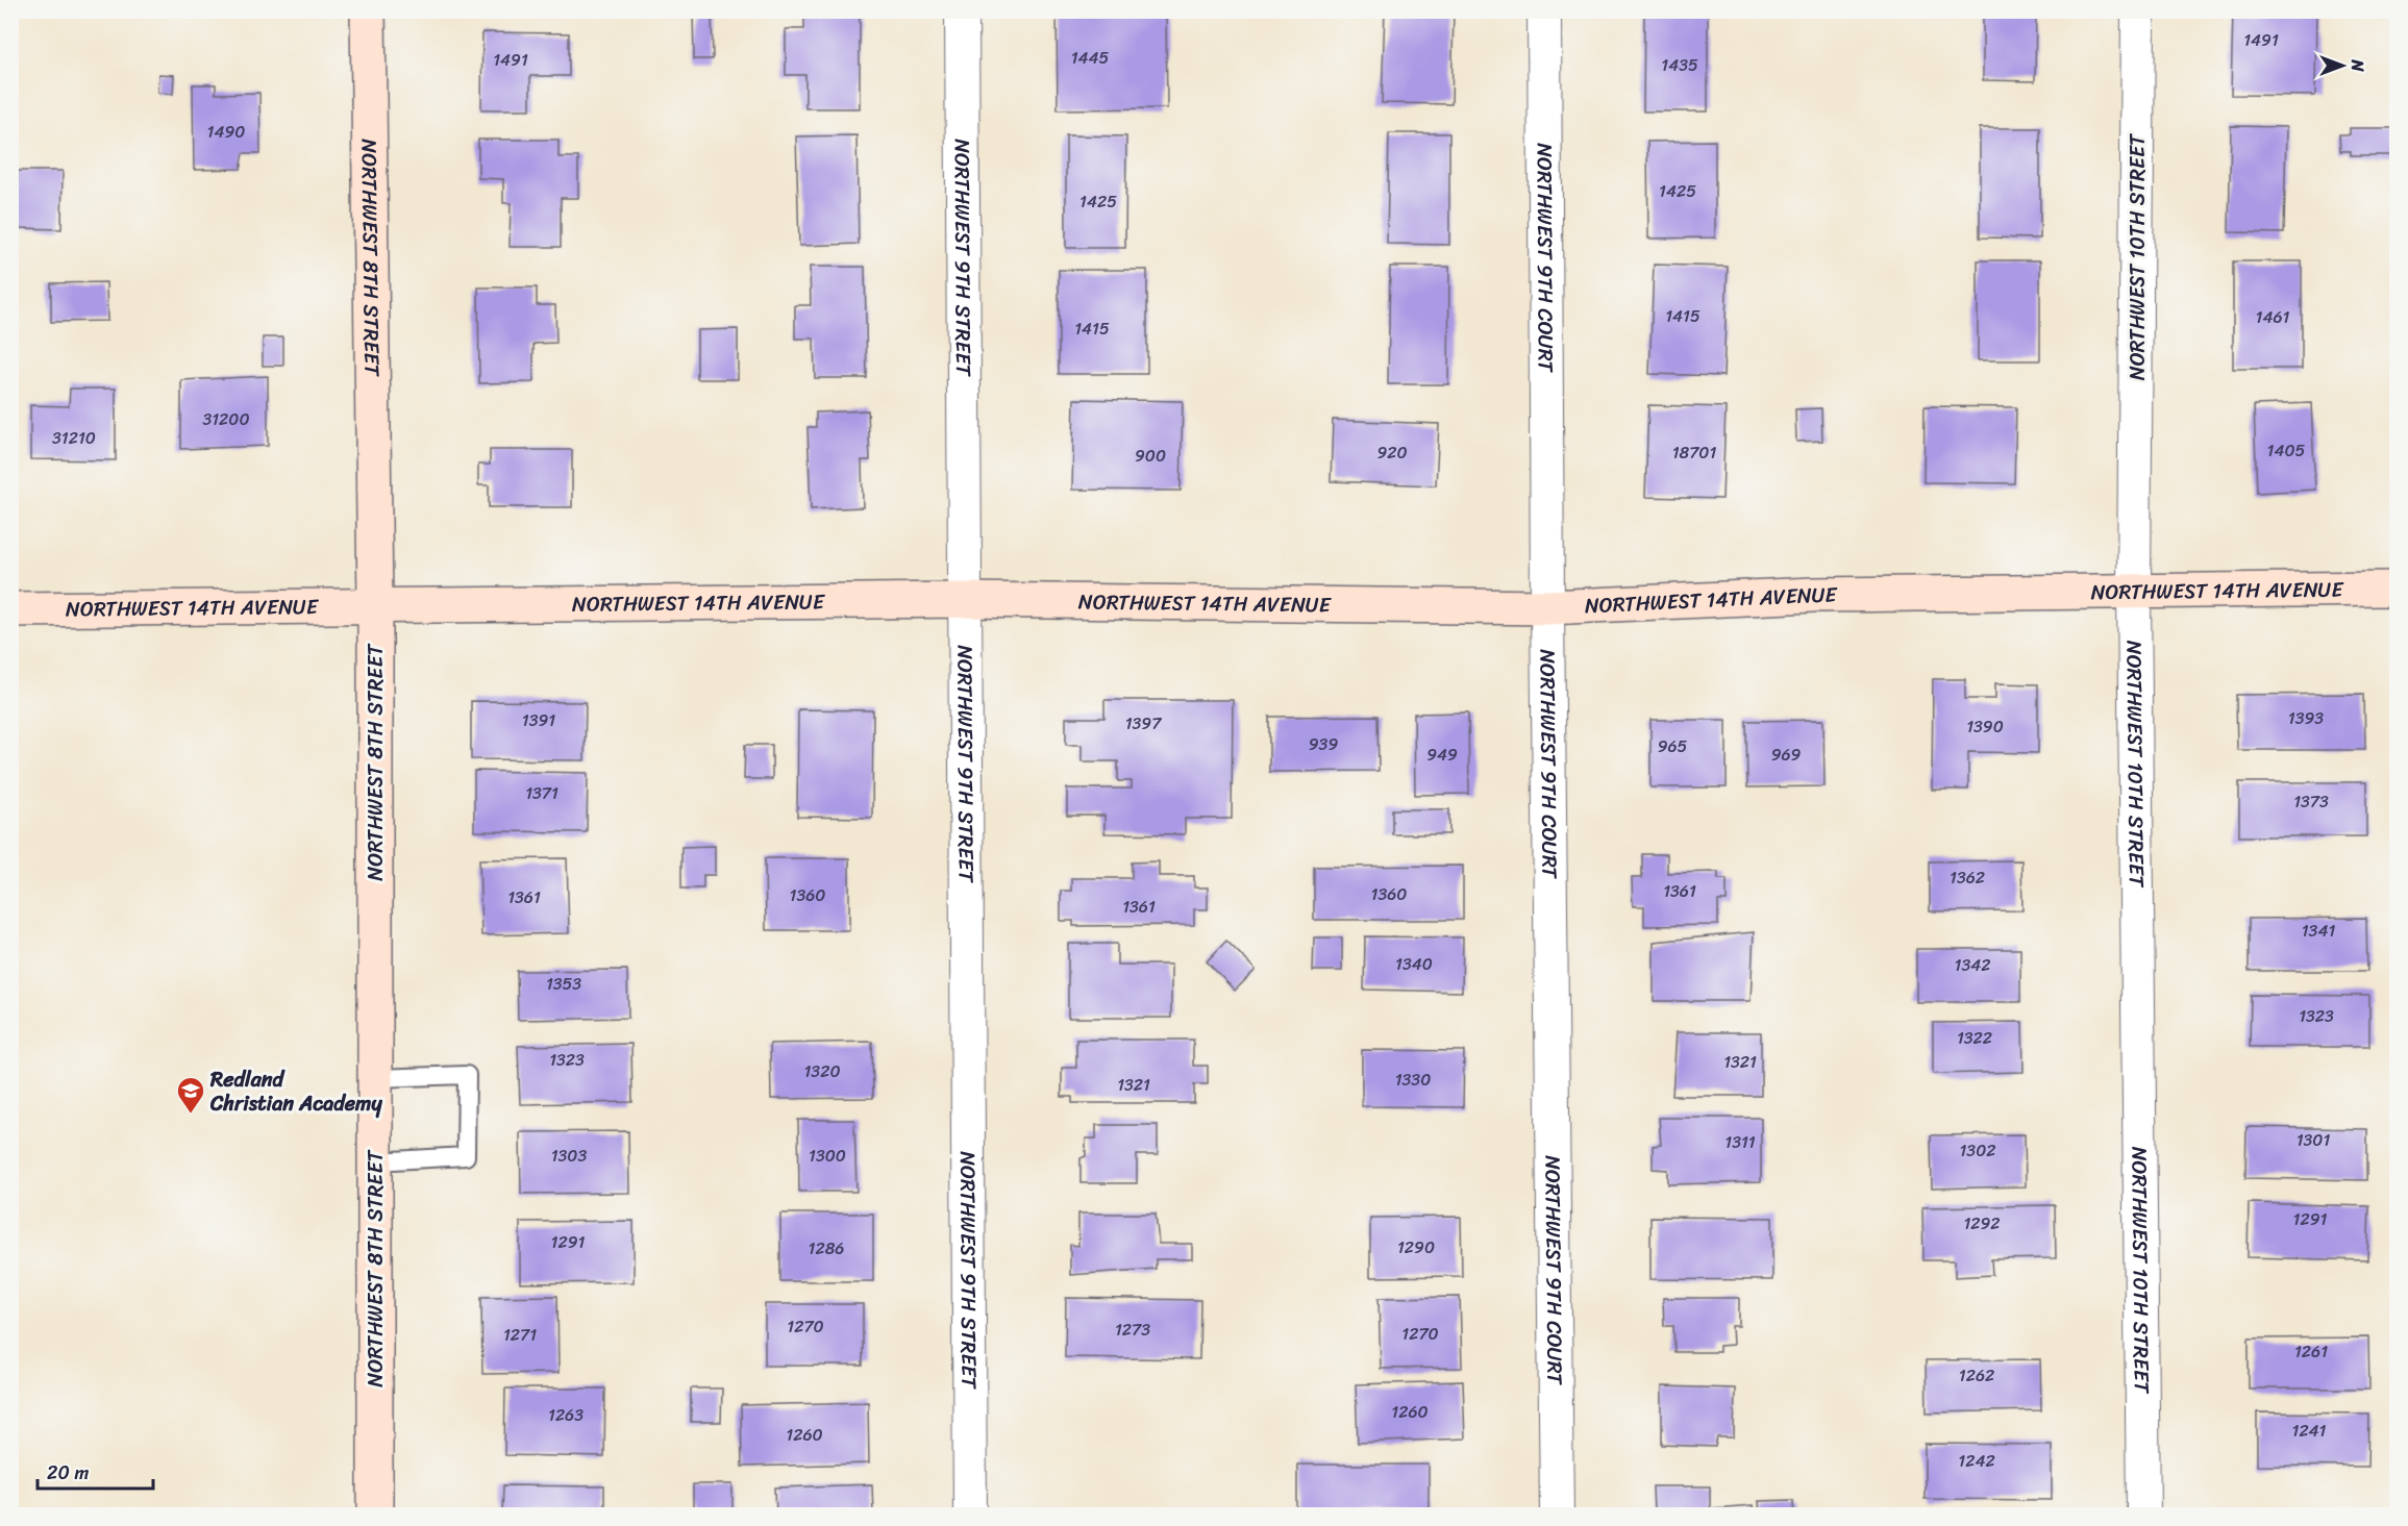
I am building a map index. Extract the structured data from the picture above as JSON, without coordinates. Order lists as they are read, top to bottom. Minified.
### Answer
{"streets":{"street":["NORTHWEST 8TH STREET","NORTHWEST 9TH STREET","NORTHWEST 9TH COURT","NORTHWEST 10TH STREET","NORTHWEST 14TH AVENUE"]},"crossings":[["NORTHWEST 8TH STREET","NORTHWEST 14TH AVENUE"],["NORTHWEST 9TH STREET","NORTHWEST 14TH AVENUE"],["NORTHWEST 9TH COURT","NORTHWEST 14TH AVENUE"],["NORTHWEST 10TH STREET","NORTHWEST 14TH AVENUE"]],"places":{"school or university":["Redland Christian Academy"]},"house_numbers":["1491","1445","1491","1435","1490","1425","1425","1415","1461","1415","31200","31210","1405","920","18701","900","1393","1391","1397","1390","939","965","949","969","1371","1373","1362","1361","1360","1360","1361","1361","1341","1340","1342","1353","1323","1322","1323","1321","1320","1330","1321","1301","1311","1302","1303","1300","1291","1292","1291","1290","1286","1270","1273","1270","1271","1261","1262","1260","1263","1241","1260","1242"],"scale_bar":"20 m","north":"right"}
